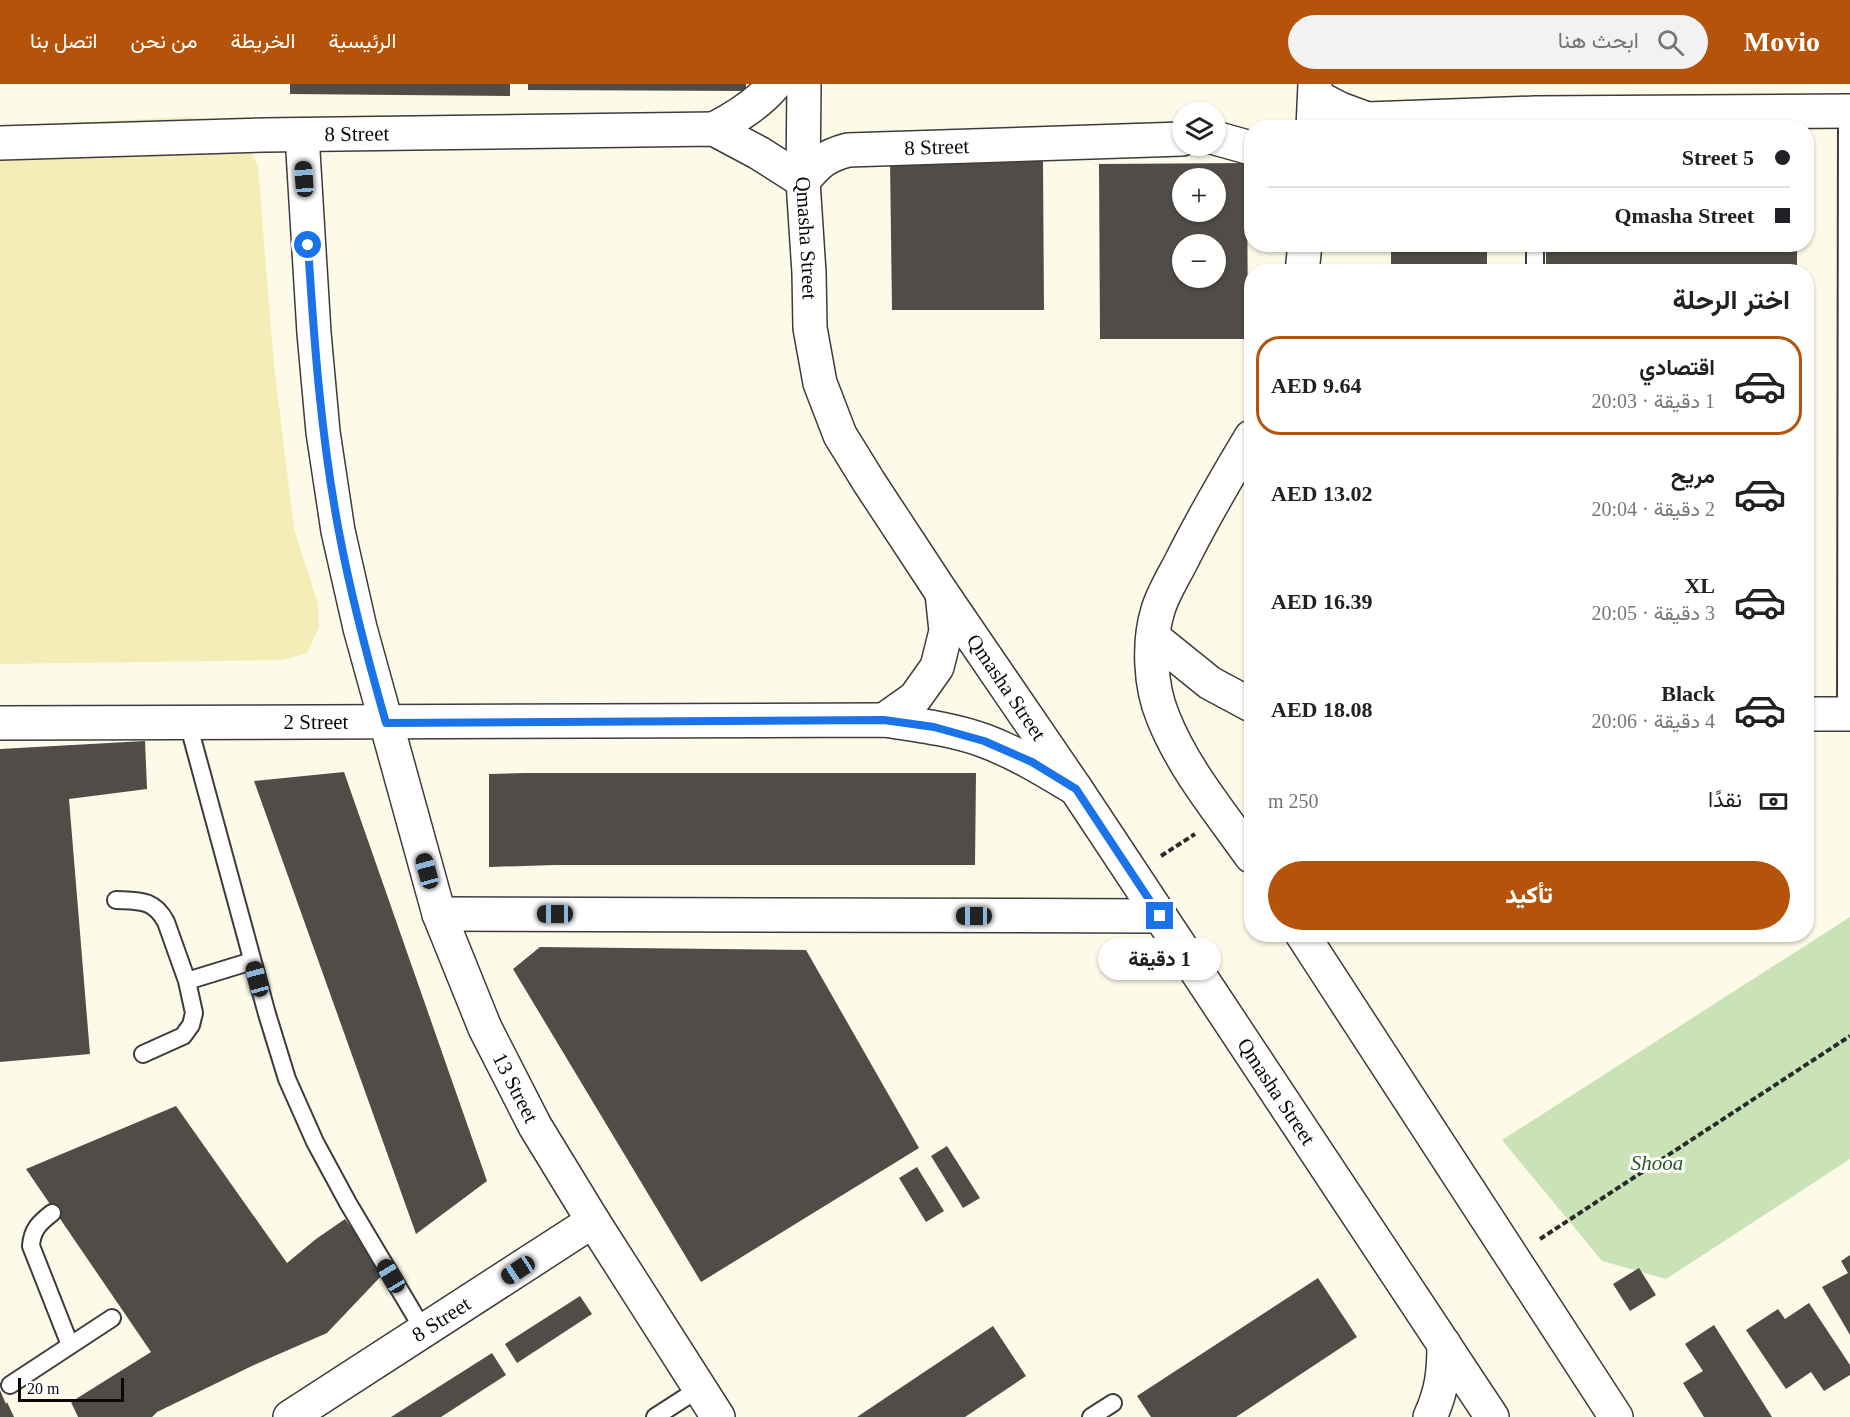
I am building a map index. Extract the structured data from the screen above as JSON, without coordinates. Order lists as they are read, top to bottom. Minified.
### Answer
{"streets":{"street":["8 Street","Qmasha Street","2 Street","13 Street"]},"crossings":[["8 Street","Qmasha Street"],["8 Street","13 Street"],["Qmasha Street","2 Street"],["2 Street","13 Street"]],"parks":["Shooa"],"scale_bar":"20 m","page":{"header":"Movio","search":"ابحث هنا","nav":["الرئيسية","الخريطة","من نحن","اتصل بنا"],"map_buttons":["+","−"],"banner":["5 Street","Qmasha Street"],"heading":"اختر الرحلة","list":[{"name":"اقتصادي","note":"1 دقيقة · 20:03","value":"AED 9.64"},{"name":"مريح","note":"2 دقيقة · 20:04","value":"AED 13.02"},{"name":"XL","note":"3 دقيقة · 20:05","value":"AED 16.39"},{"name":"Black","note":"4 دقيقة · 20:06","value":"AED 18.08"}],"pay":["نقدًا","250 m"],"buttons":"تأكيد","bubble":"1 دقيقة","scale":"20 m"}}
